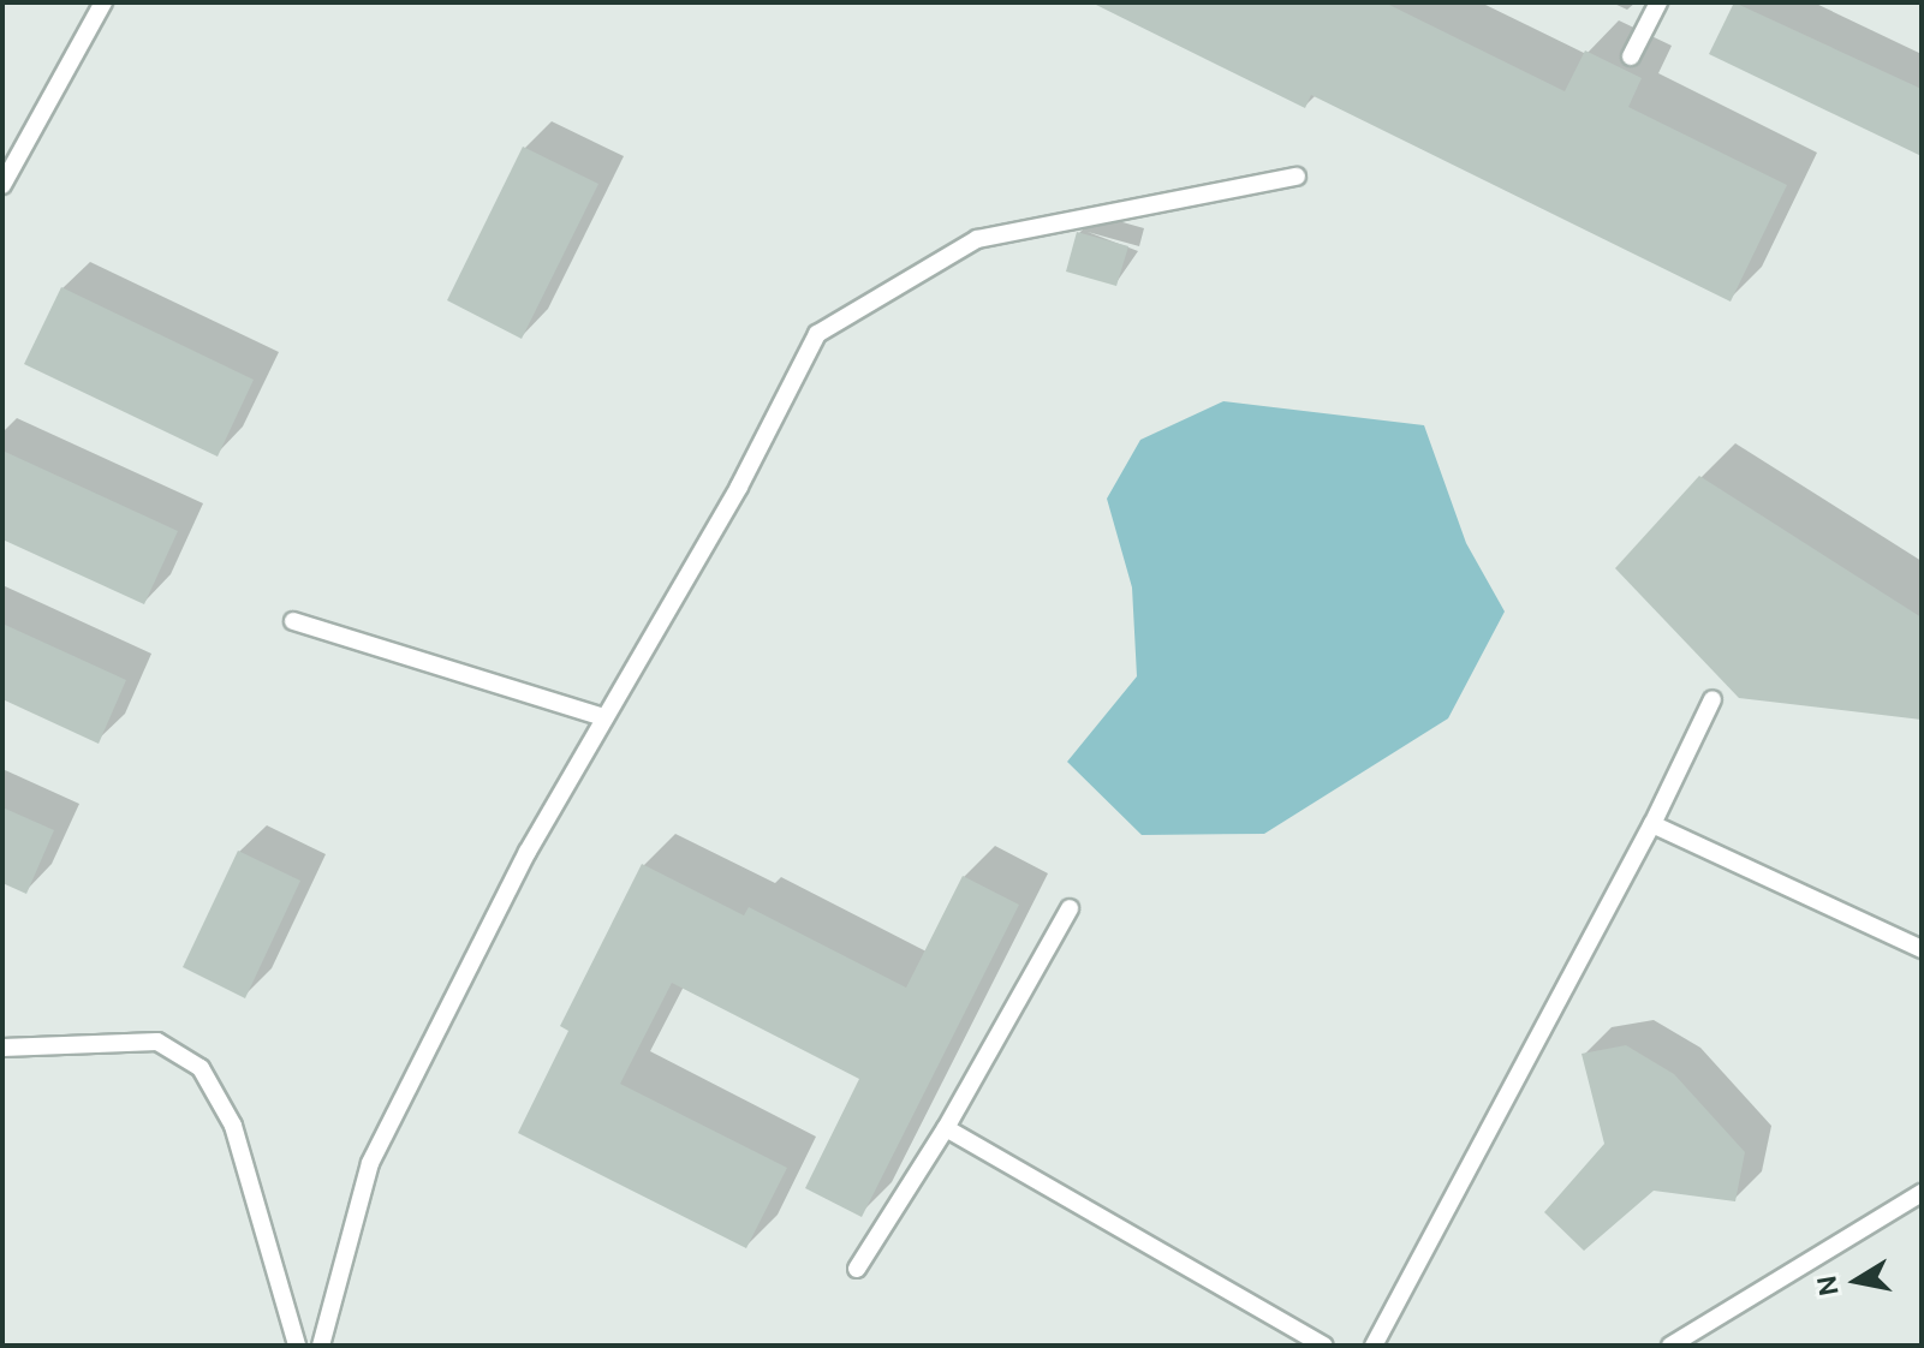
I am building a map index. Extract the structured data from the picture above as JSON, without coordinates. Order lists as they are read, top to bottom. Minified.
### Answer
{"north":"left"}
